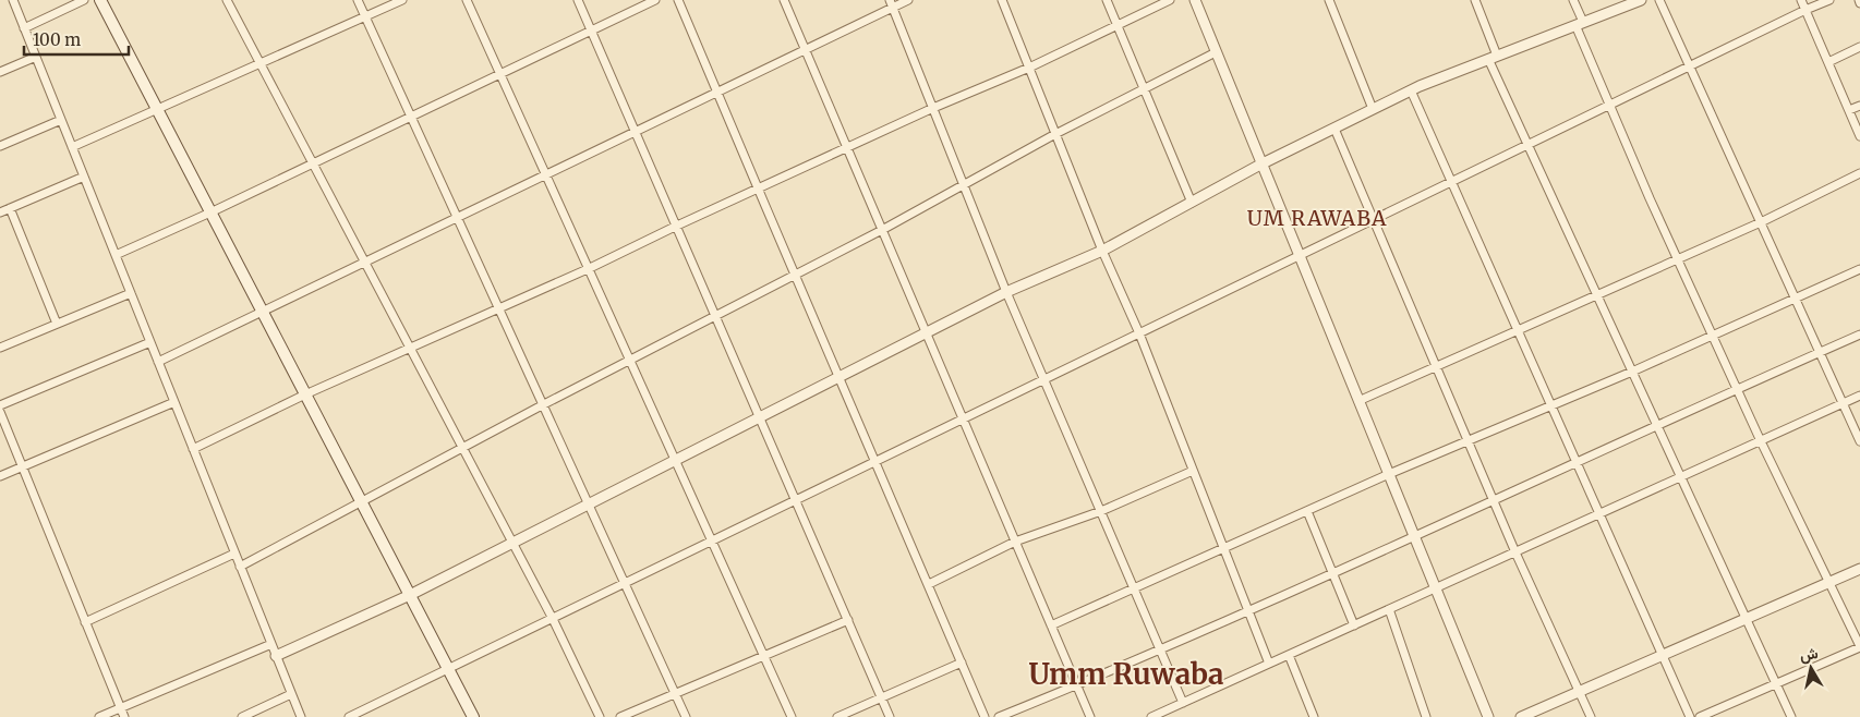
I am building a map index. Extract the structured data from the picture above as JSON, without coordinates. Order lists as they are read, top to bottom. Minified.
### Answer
{"districts":["UM RAWABA","Umm Ruwaba"],"scale_bar":"100 m","north":"top"}
